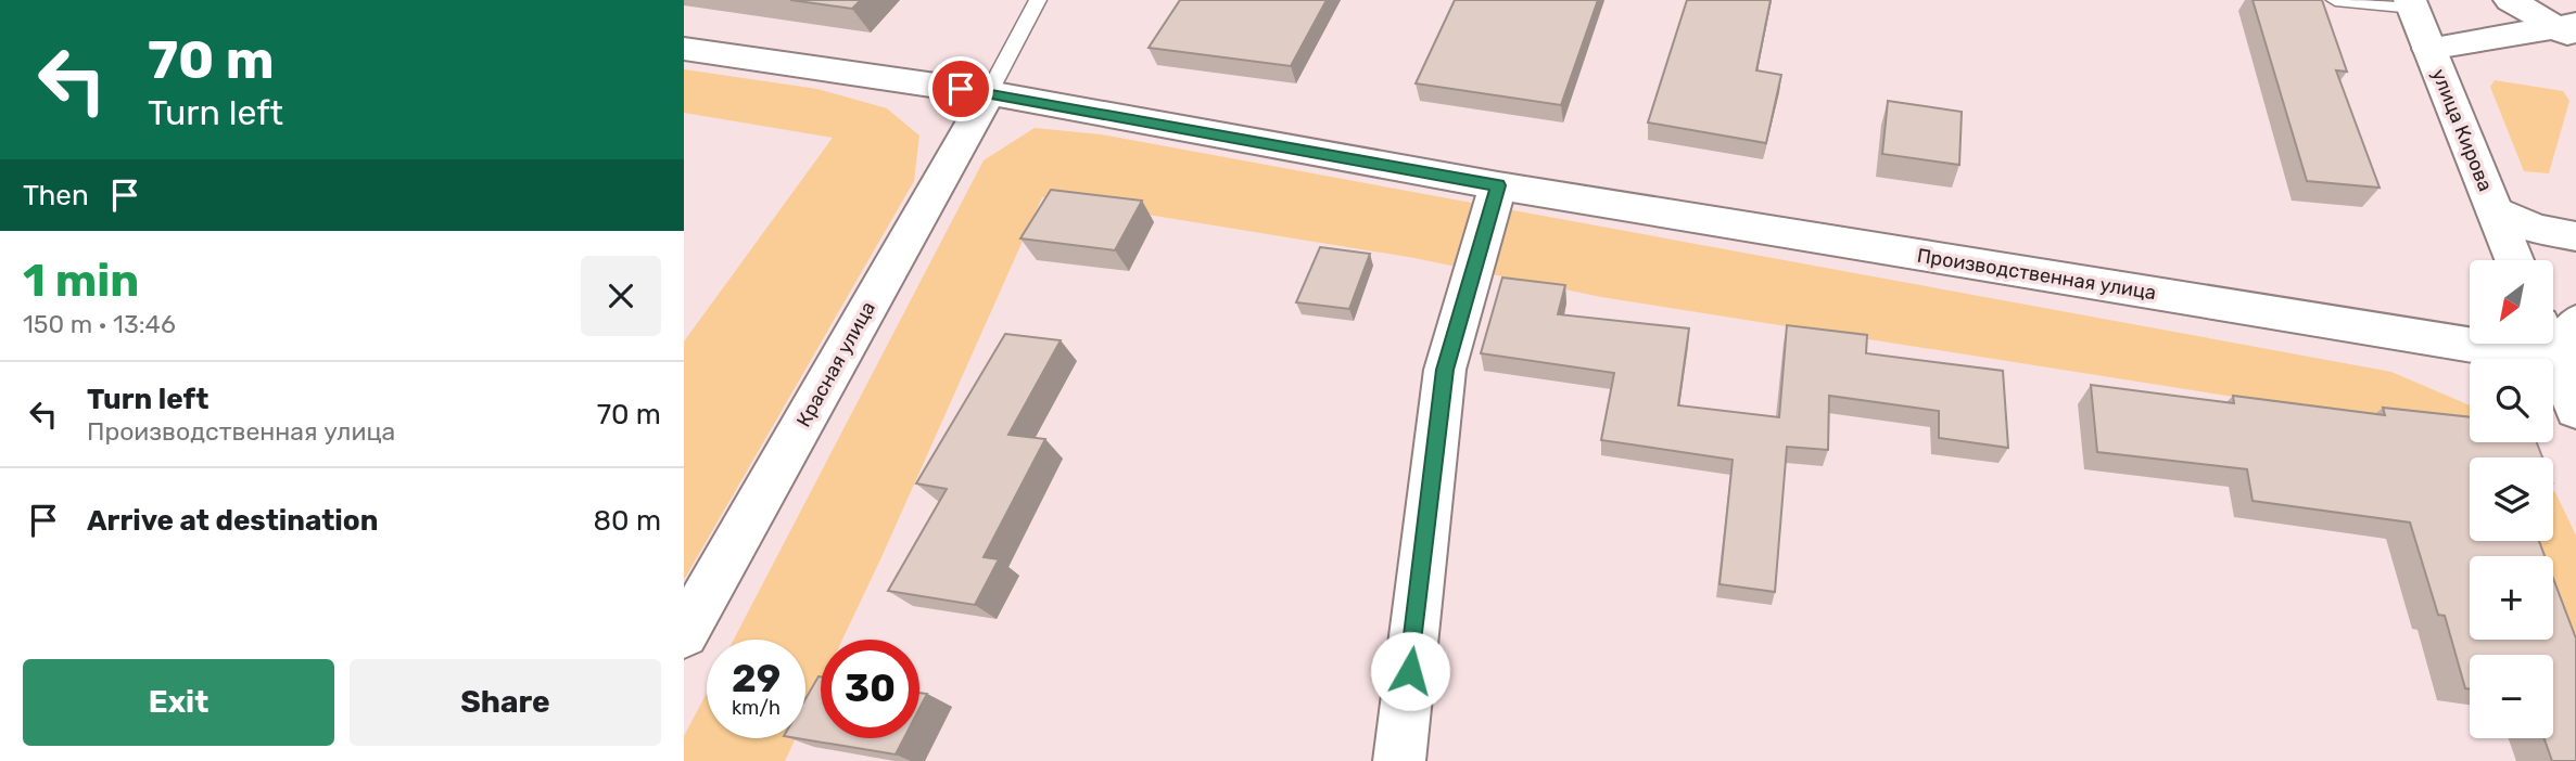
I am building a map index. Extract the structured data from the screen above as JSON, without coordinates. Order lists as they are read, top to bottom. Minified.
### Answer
{"streets":{"street":["улица Кирова","Производственная улица","Красная улица"]},"crossings":[["Производственная улица","Красная улица"]],"north":"bottom left","page":{"turn":["70 m","Turn left"],"then":"Then","heading":["1 min","150 m · 13:46"],"map_buttons":["+","−"],"list":[{"name":"Turn left","note":"Производственная улица","value":"70 m"},{"name":"Arrive at destination","value":"80 m"}],"speed":"29 km/h","limit":"30","buttons":["Exit","Share"]}}
